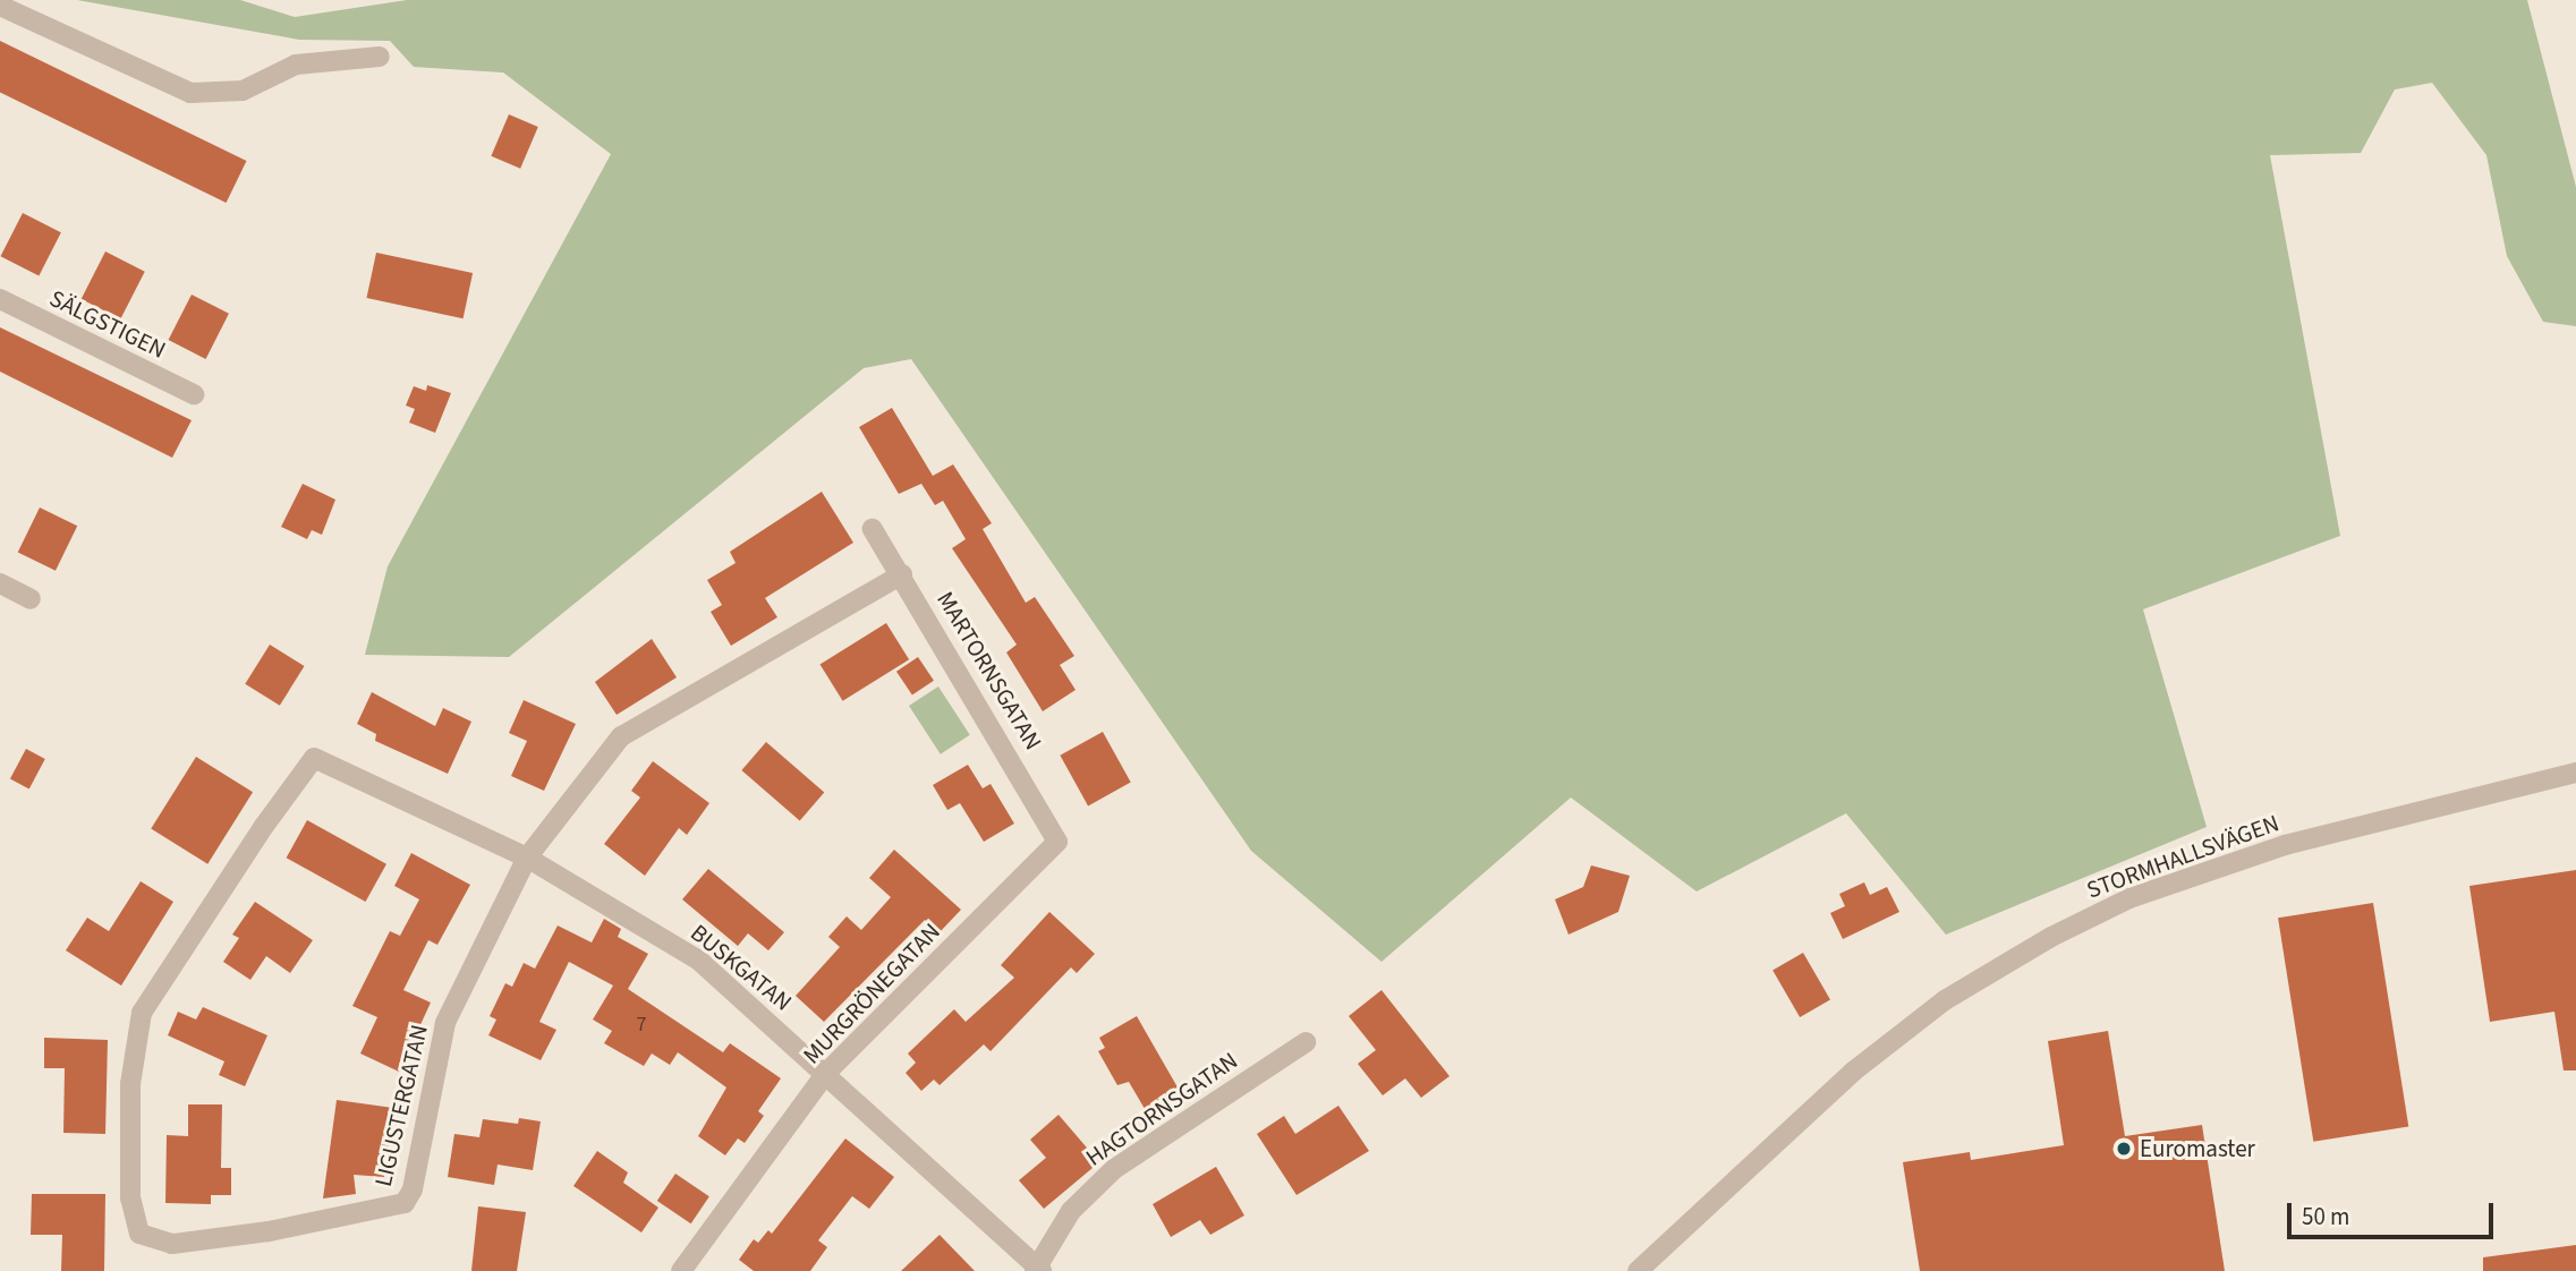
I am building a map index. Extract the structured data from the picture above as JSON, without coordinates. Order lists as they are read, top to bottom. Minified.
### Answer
{"streets":{"street":["SÄLGSTIGEN","MARTORNSGATAN","STORMHALLSVÄGEN","BUSKGATAN","MURGRÖNEGATAN","LIGUSTERGATAN","HAGTORNSGATAN"]},"crossings":[["MARTORNSGATAN","MURGRÖNEGATAN"],["MARTORNSGATAN","LIGUSTERGATAN"],["BUSKGATAN","MURGRÖNEGATAN"],["BUSKGATAN","LIGUSTERGATAN"],["BUSKGATAN","HAGTORNSGATAN"]],"places":["Euromaster"],"house_numbers":["7"],"scale_bar":"50 m"}
